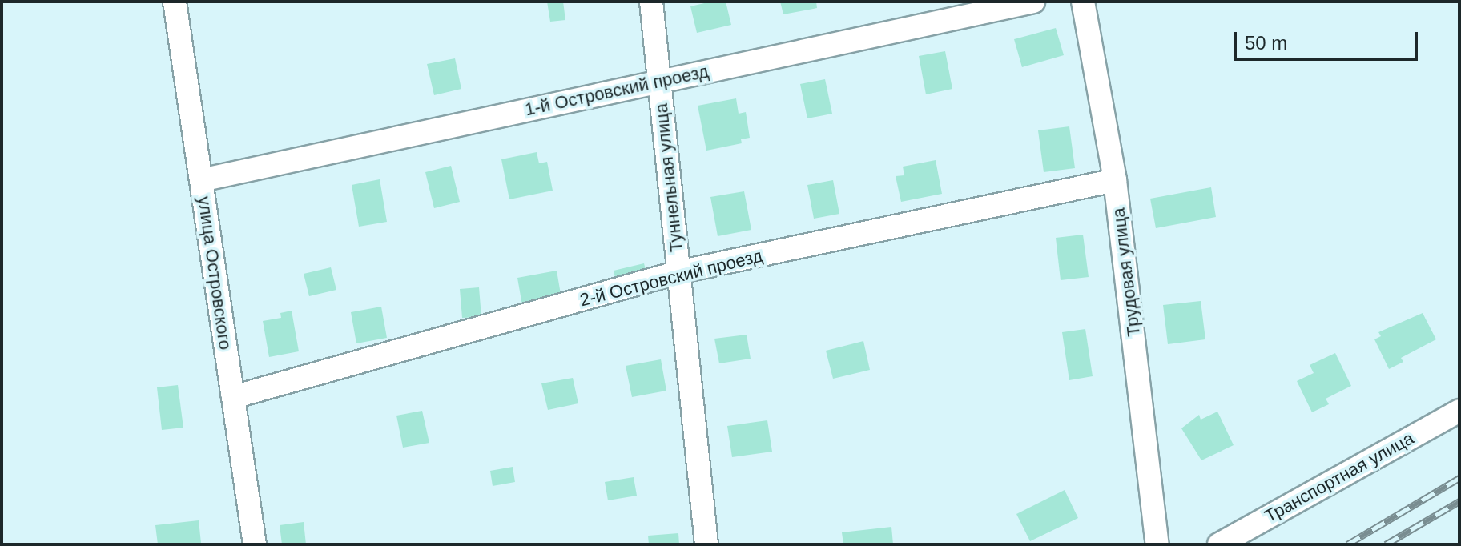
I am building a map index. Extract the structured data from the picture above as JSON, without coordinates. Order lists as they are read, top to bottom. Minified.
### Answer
{"streets":{"street":["1-й Островский проезд","Туннельная улица","Трудовая улица","улица Островского","2-й Островский проезд","Транспортная улица"]},"crossings":[["1-й Островский проезд","Туннельная улица"],["1-й Островский проезд","улица Островского"],["Туннельная улица","2-й Островский проезд"],["Трудовая улица","2-й Островский проезд"],["улица Островского","2-й Островский проезд"]],"scale_bar":"50 m"}
